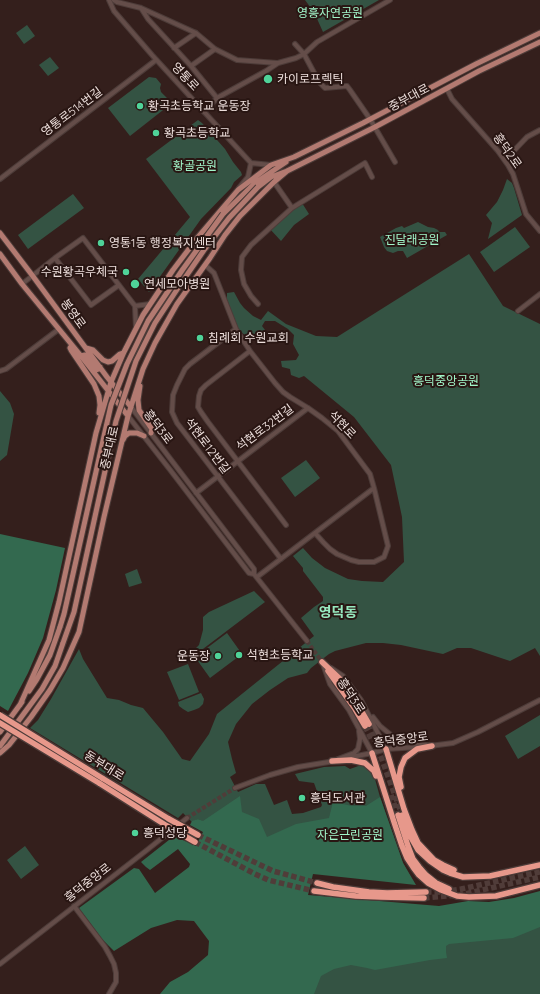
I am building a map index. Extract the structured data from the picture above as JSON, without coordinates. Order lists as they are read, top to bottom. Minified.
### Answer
{"streets":{"highway":["동부대로"],"main road":["중부대로","봉영로"],"street":["영통로","영통로514번길","흥덕2로","석현로","흥덕3로","석현로32번길","석현로12번길","흥덕중앙로"]},"crossings":[["영통로","영통로514번길"],["중부대로","흥덕2로"],["중부대로","봉영로"],["중부대로","석현로"],["중부대로","흥덕3로"],["봉영로","흥덕3로"],["석현로","석현로32번길"],["석현로","석현로12번길"],["흥덕3로","석현로32번길"],["흥덕3로","흥덕중앙로"],["석현로32번길","석현로12번길"]],"districts":["영덕동"],"parks":["영흥자연공원","황골공원","진달래공원","흥덕중앙공원","자은근린공원"],"places":["카이로프렉틱","황곡초등학교 운동장","황곡초등학교","영통1동 행정복지센터","수원황곡우체국","연세모아병원","침례회 수원교회","석현초등학교","운동장","흥덕도서관","흥덕성당"]}
